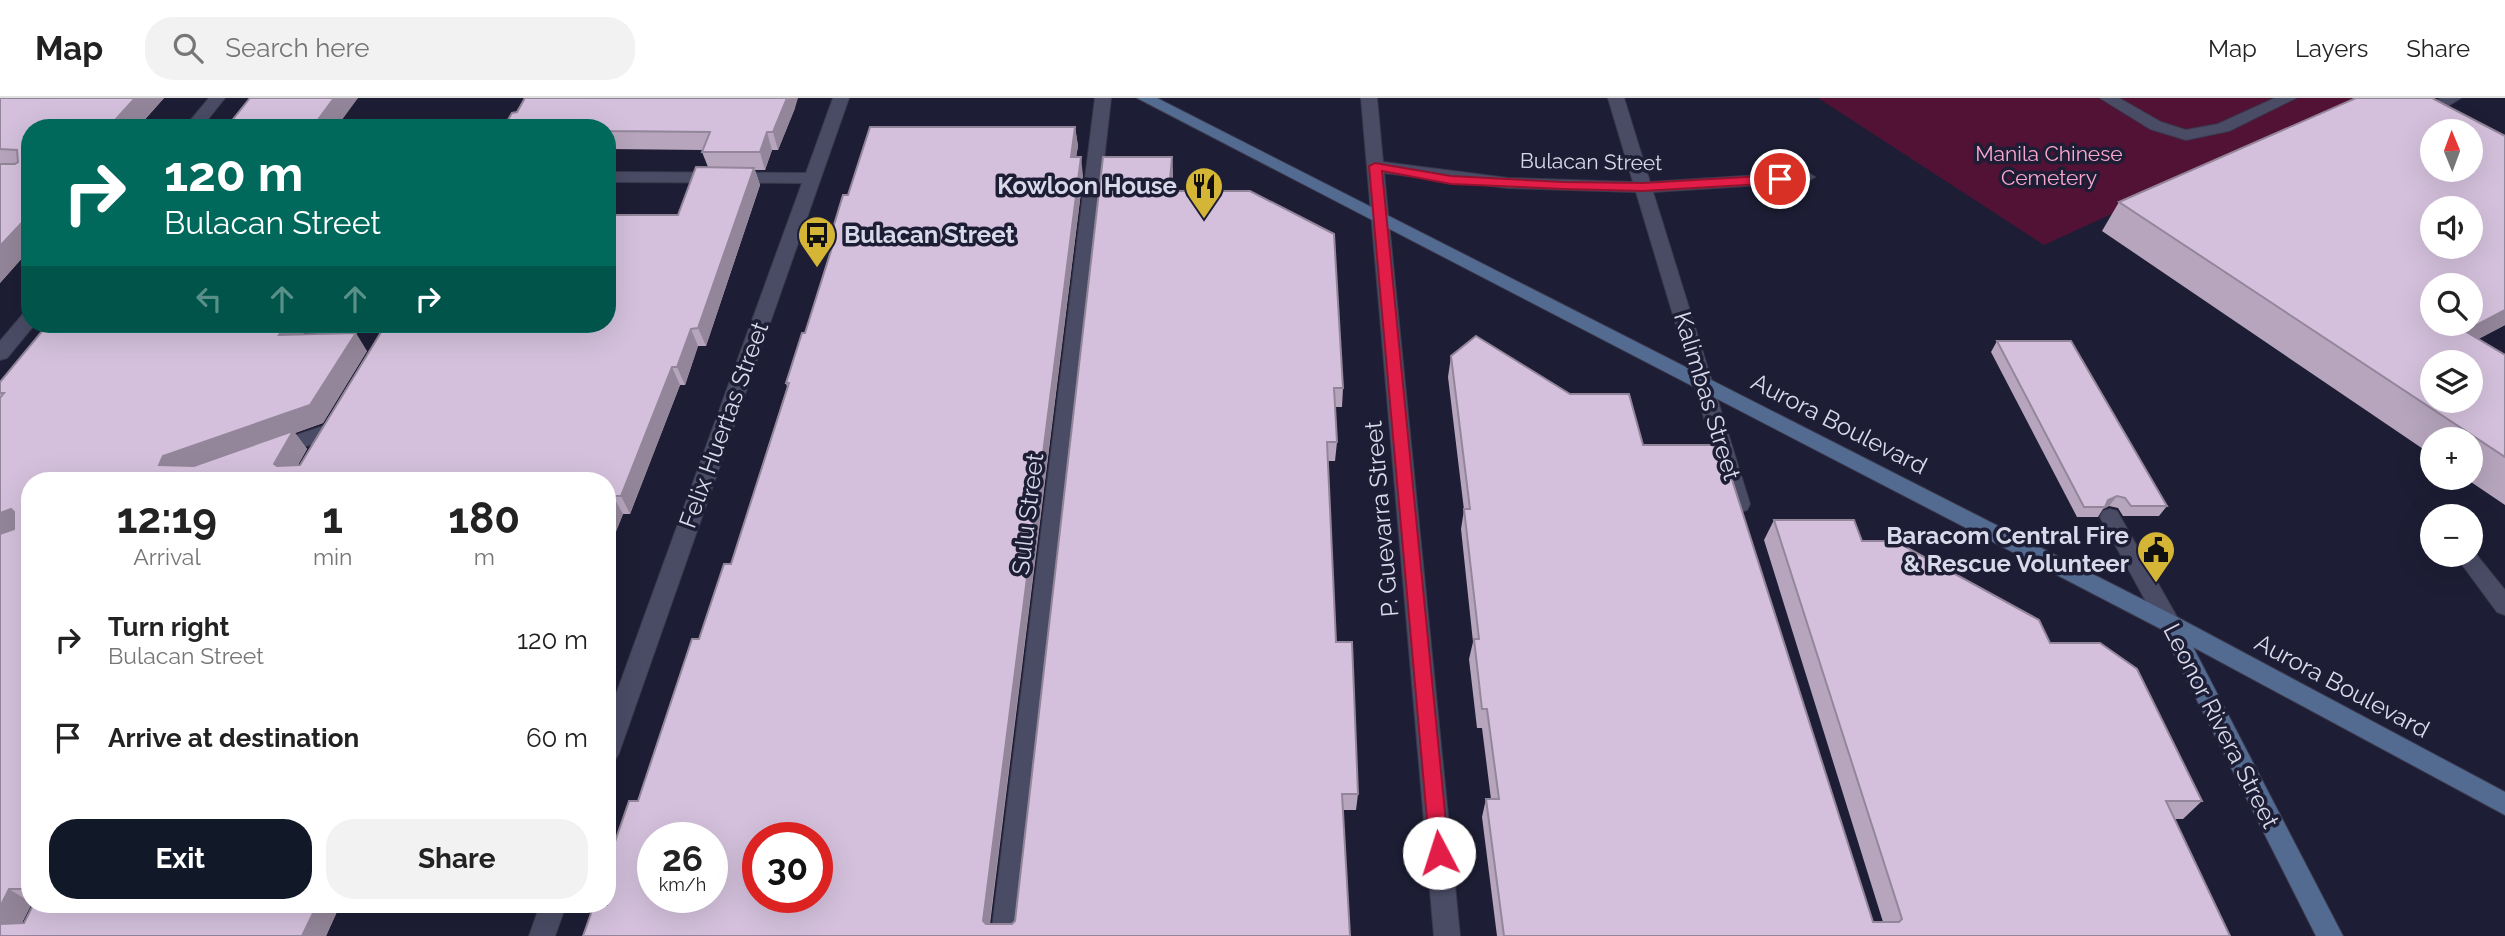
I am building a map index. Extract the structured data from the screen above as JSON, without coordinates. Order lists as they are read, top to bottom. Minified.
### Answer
{"streets":{"main road":["Aurora Boulevard","Leonor Rivera Street"],"street":["Bulacan Street","Kalimbas Street","Felix Huertas Street","Sulu Street","P. Guevarra Street"]},"crossings":[["Bulacan Street","Kalimbas Street"],["Bulacan Street","P. Guevarra Street"],["Kalimbas Street","Aurora Boulevard"],["Aurora Boulevard","P. Guevarra Street"],["Aurora Boulevard","Leonor Rivera Street"]],"parks":["Manila Chinese Cemetery"],"places":{"restaurant":["Kowloon House"],"bus stop":["Bulacan Street"],"public building":["Baracom Central Fire & Rescue Volunteer"]},"north":"top","page":{"header":"Map","search":"Search here","nav":["Map","Layers","Share"],"map_buttons":["+","−"],"turn":["120 m","Bulacan Street"],"eta":["12:19","Arrival","1","min","180","m"],"list":[{"name":"Turn right","note":"Bulacan Street","value":"120 m"},{"name":"Arrive at destination","value":"60 m"}],"buttons":["Exit","Share"],"speed":"26 km/h","limit":"30"}}
